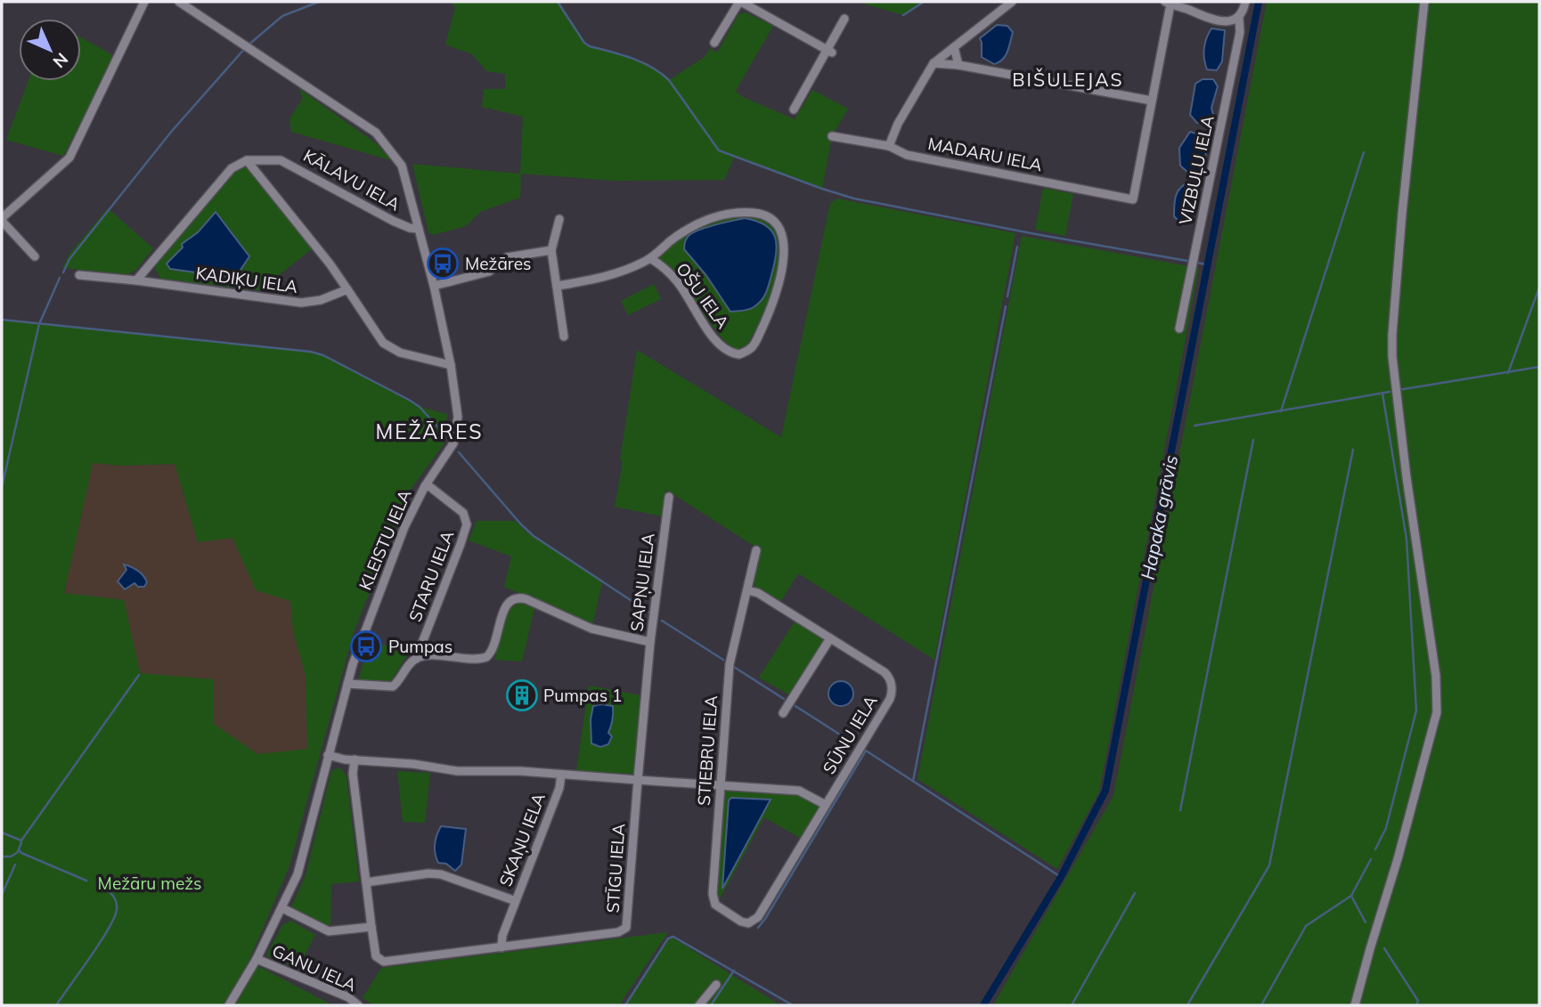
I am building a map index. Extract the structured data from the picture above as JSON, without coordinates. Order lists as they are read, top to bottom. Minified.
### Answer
{"streets":{"street":["MADARU IELA","VIZBUĻU IELA","KĀLAVU IELA","KADIĶU IELA","OŠU IELA","KLEISTU IELA","STARU IELA","SAPŅU IELA","SŪNU IELA","STIEBRU IELA","SKAŅU IELA","STĪGU IELA","GANU IELA"]},"crossings":[["KĀLAVU IELA","KLEISTU IELA"],["KLEISTU IELA","STARU IELA"],["KLEISTU IELA","GANU IELA"],["STARU IELA","SAPŅU IELA"],["SŪNU IELA","STIEBRU IELA"],["SKAŅU IELA","STĪGU IELA"]],"districts":["BIŠULEJAS","MEŽĀRES"],"water":["Hapaka grāvis"],"parks":["Mežāru mežs"],"places":{"bus stop":["Mežāres","Pumpas"],"building":["Pumpas 1"]},"north":"bottom right"}
